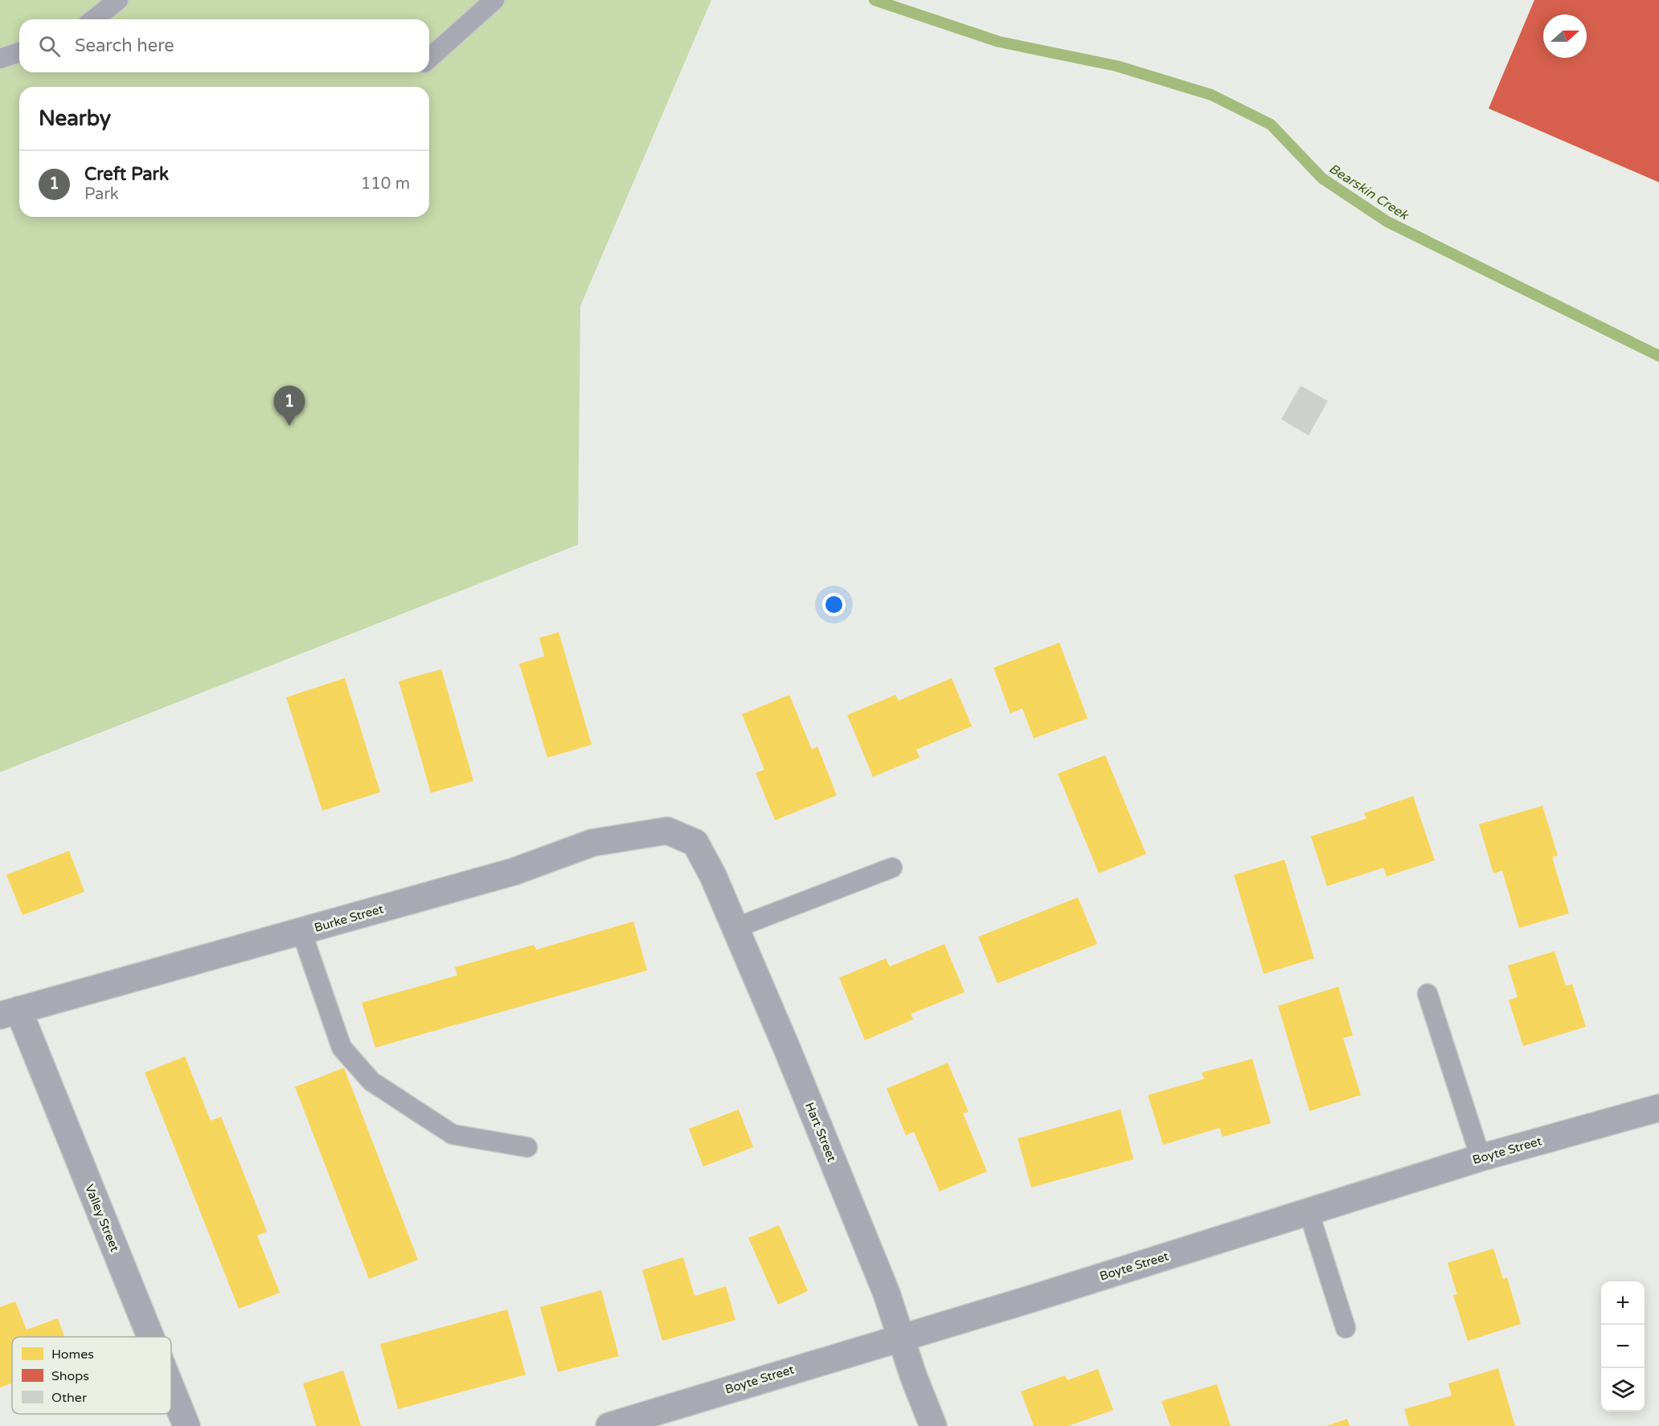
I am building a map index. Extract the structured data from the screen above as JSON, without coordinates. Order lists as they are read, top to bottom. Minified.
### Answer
{"streets":{"street":["Burke Street","Hart Street","Boyte Street","Valley Street"]},"crossings":[["Burke Street","Hart Street"],["Burke Street","Valley Street"],["Hart Street","Boyte Street"]],"water":["Bearskin Creek"],"legend":["Homes","Shops","Other"],"north":"right","page":{"search":"Search here","heading":"Nearby","list":[{"mark":"1","name":"Creft Park","note":"Park","value":"110 m"}],"pins":"1","map_buttons":["+","−"]}}
